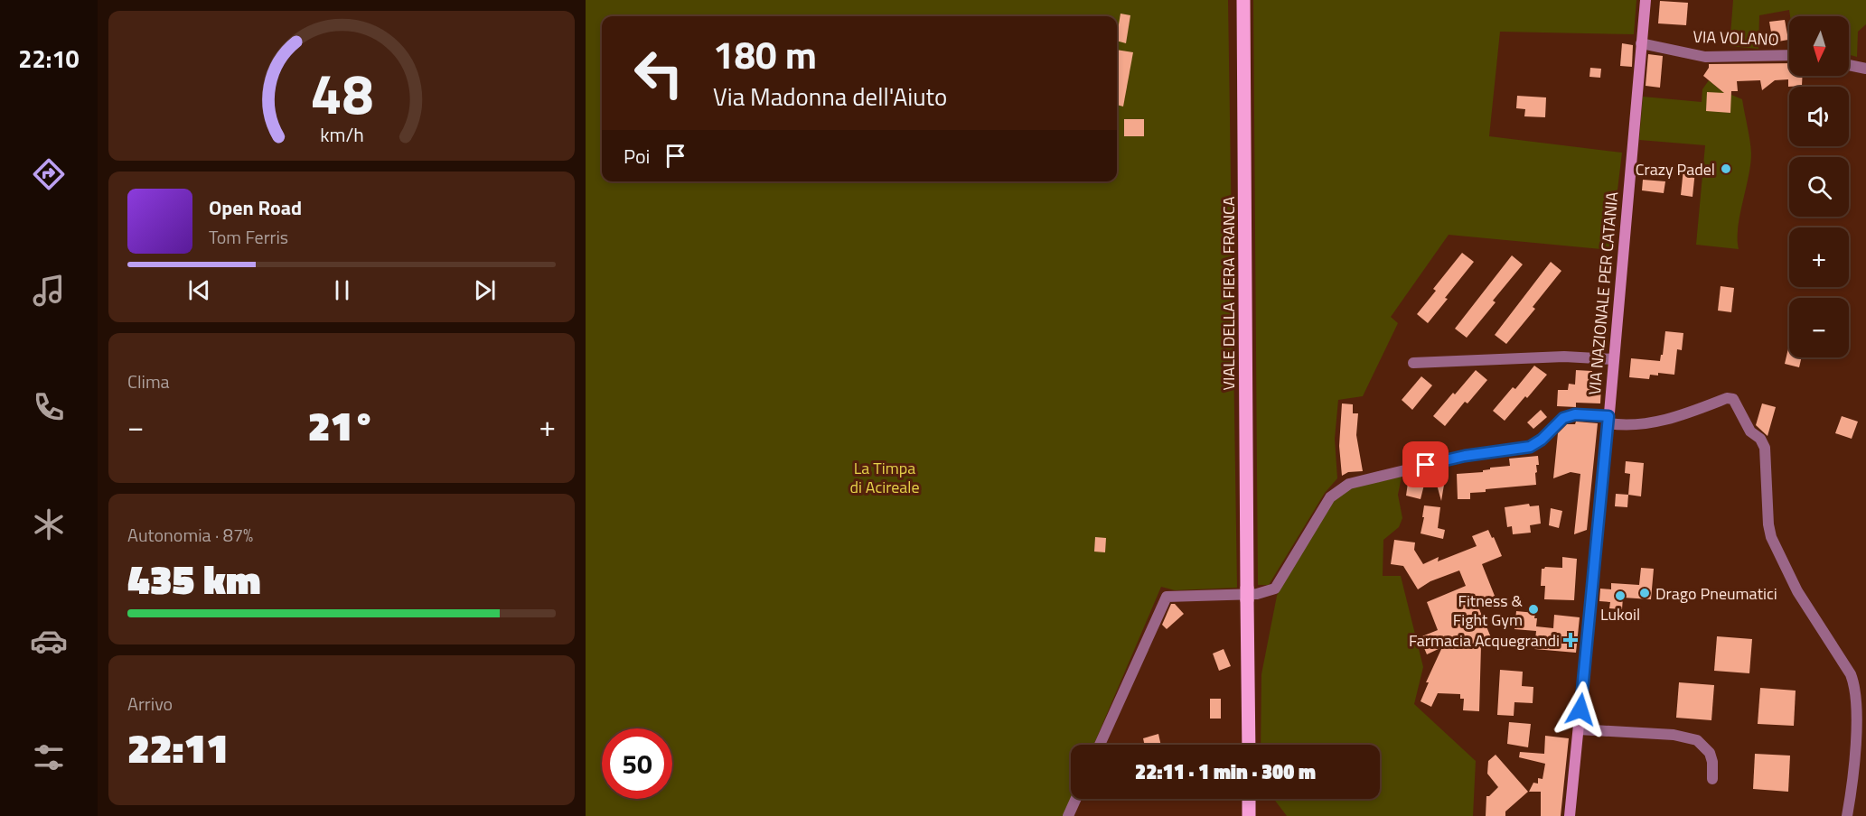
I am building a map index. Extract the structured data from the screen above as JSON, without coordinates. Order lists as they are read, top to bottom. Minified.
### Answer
{"streets":{"main road":["VIALE DELLA FIERA FRANCA","VIA NAZIONALE PER CATANIA"],"street":["VIA VOLANO"]},"crossings":[["VIA VOLANO","VIA NAZIONALE PER CATANIA"]],"parks":["La Timpa di Acireale"],"places":{"other":["Crazy Padel","Drago Pneumatici","Lukoil","Fitness & Fight Gym"],"health":["Farmacia Acquegrandi"]},"north":"bottom","page":{"tabs":"22:10","map_buttons":["+","−"],"turn":["180 m","Via Madonna dell'Aiuto"],"then":"Poi","song":["Open Road","Tom Ferris"],"tile":["Clima",["Autonomia · 87%","435 km"],["Arrivo","22:11"]],"heat":["−","21°","+"],"limit":"50","trip":"22:11 · 1 min · 300 m","gauge":["48","km/h"]}}
